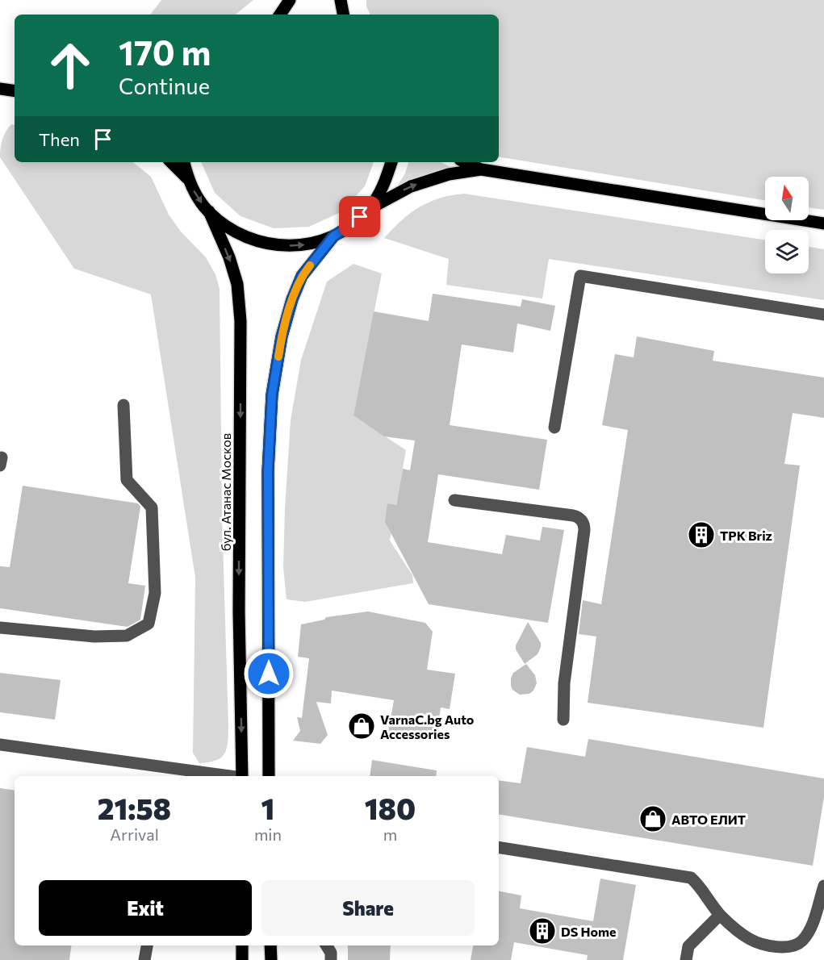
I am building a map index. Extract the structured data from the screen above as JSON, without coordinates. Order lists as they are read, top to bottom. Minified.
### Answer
{"streets":{"main road":["бул. Атанас Москов"]},"places":{"building":["TPK Briz","DS Home"],"shop":["VarnaC.bg Auto Accessories","АВТО ЕЛИТ"]},"north":"top","page":{"turn":["170 m","Continue"],"then":"Then","eta":["21:58","Arrival","1","min","180","m"],"buttons":["Exit","Share"]}}
